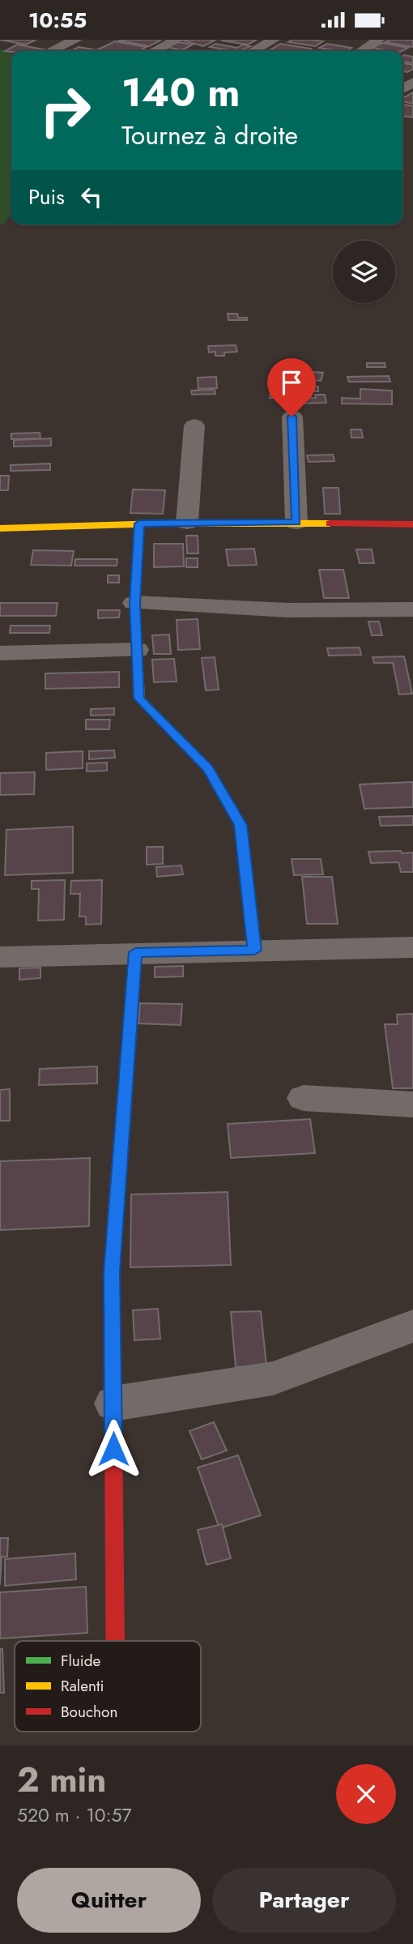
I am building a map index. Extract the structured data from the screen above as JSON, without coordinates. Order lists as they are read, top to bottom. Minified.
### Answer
{"legend":["Fluide","Ralenti","Bouchon"],"page":{"status":"10:55","turn":["140 m","Tournez à droite"],"then":"Puis","heading":["2 min","520 m · 10:57"],"buttons":["Quitter","Partager"]}}
